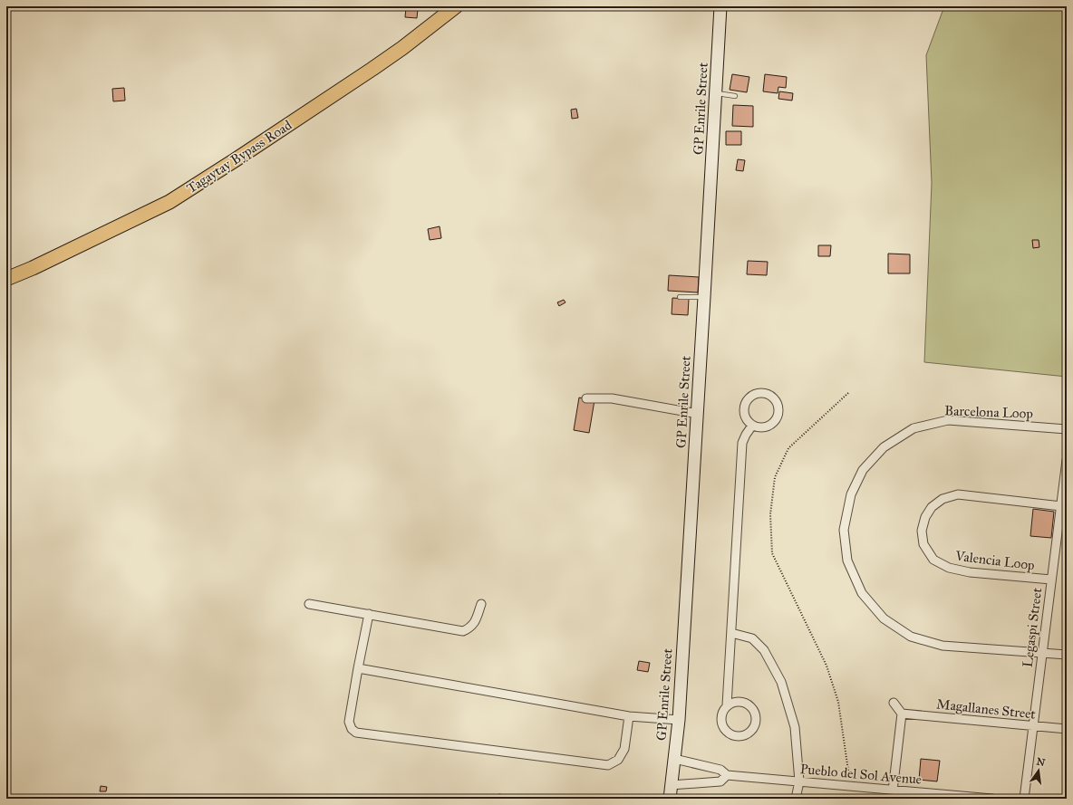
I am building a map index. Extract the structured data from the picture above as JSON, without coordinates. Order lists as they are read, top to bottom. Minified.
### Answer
{"streets":{"main road":["Tagaytay Bypass Road"],"street":["GP Enrile Street","Barcelona Loop","Valencia Loop","Legaspi Street","Magallanes Street","Pueblo del Sol Avenue"]},"crossings":[["GP Enrile Street","Pueblo del Sol Avenue"],["Barcelona Loop","Legaspi Street"],["Valencia Loop","Legaspi Street"],["Legaspi Street","Magallanes Street"]],"north":"top"}
